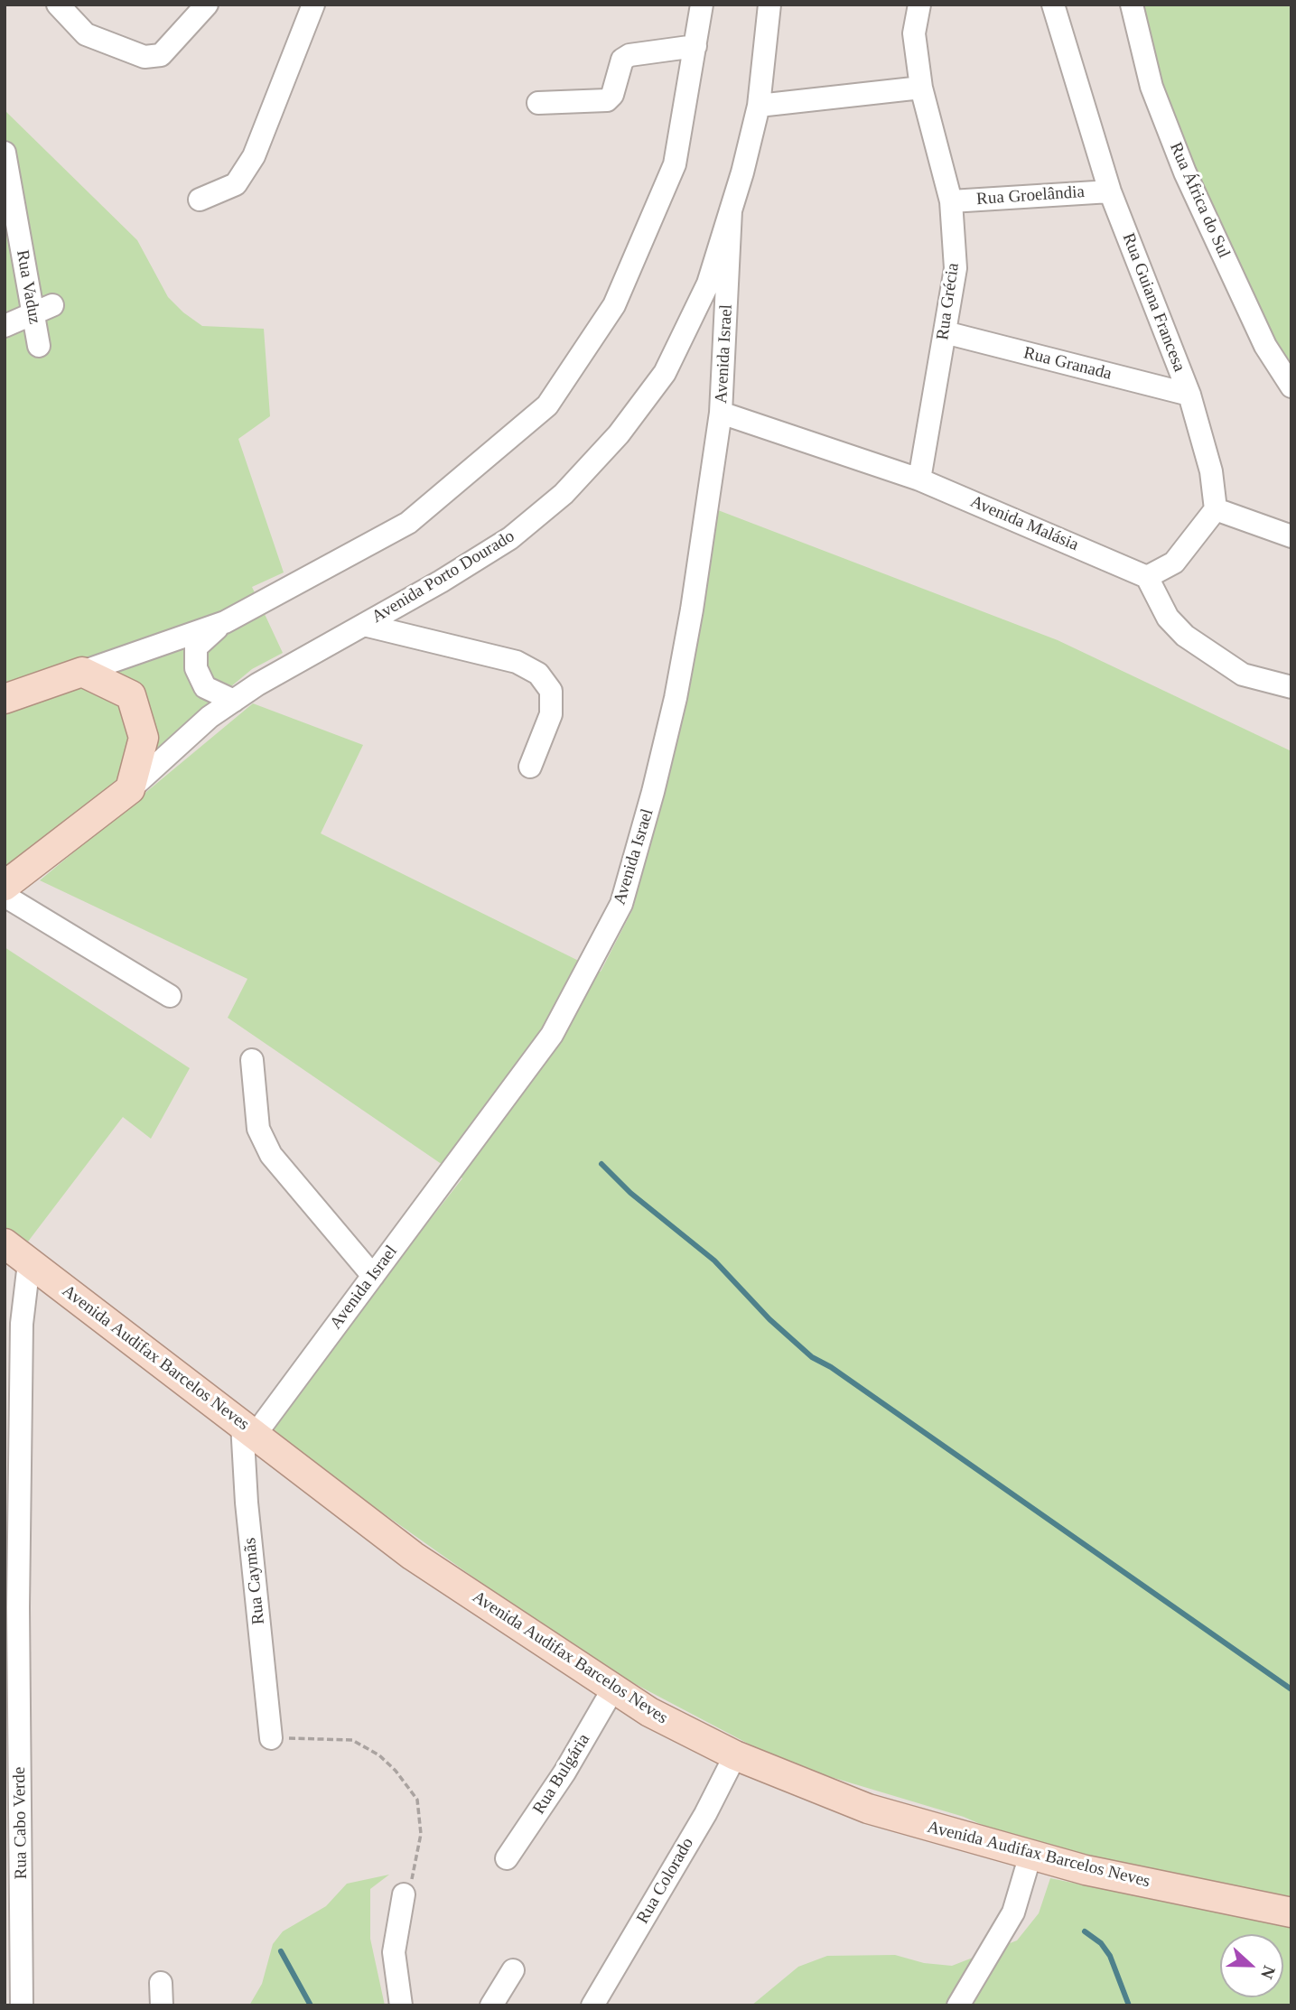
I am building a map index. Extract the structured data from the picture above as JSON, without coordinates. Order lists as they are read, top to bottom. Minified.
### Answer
{"streets":{"main road":["Avenida Porto Dourado","Avenida Audifax Barcelos Neves"],"street":["Rua Groelândia","Rua África do Sul","Rua Vaduz","Rua Grécia","Rua Guiana Francesa","Avenida Israel","Rua Granada","Avenida Malásia","Rua Caymãs","Rua Bulgária","Rua Cabo Verde","Rua Colorado"]},"crossings":[["Rua Groelândia","Rua Grécia"],["Rua Groelândia","Rua Guiana Francesa"],["Rua Grécia","Rua Granada"],["Rua Grécia","Avenida Malásia"],["Rua Guiana Francesa","Rua Granada"],["Avenida Israel","Avenida Malásia"],["Avenida Israel","Avenida Porto Dourado"],["Avenida Israel","Avenida Audifax Barcelos Neves"],["Avenida Israel","Rua Caymãs"],["Avenida Audifax Barcelos Neves","Rua Caymãs"],["Avenida Audifax Barcelos Neves","Rua Bulgária"],["Avenida Audifax Barcelos Neves","Rua Cabo Verde"],["Avenida Audifax Barcelos Neves","Rua Colorado"]],"north":"right"}
